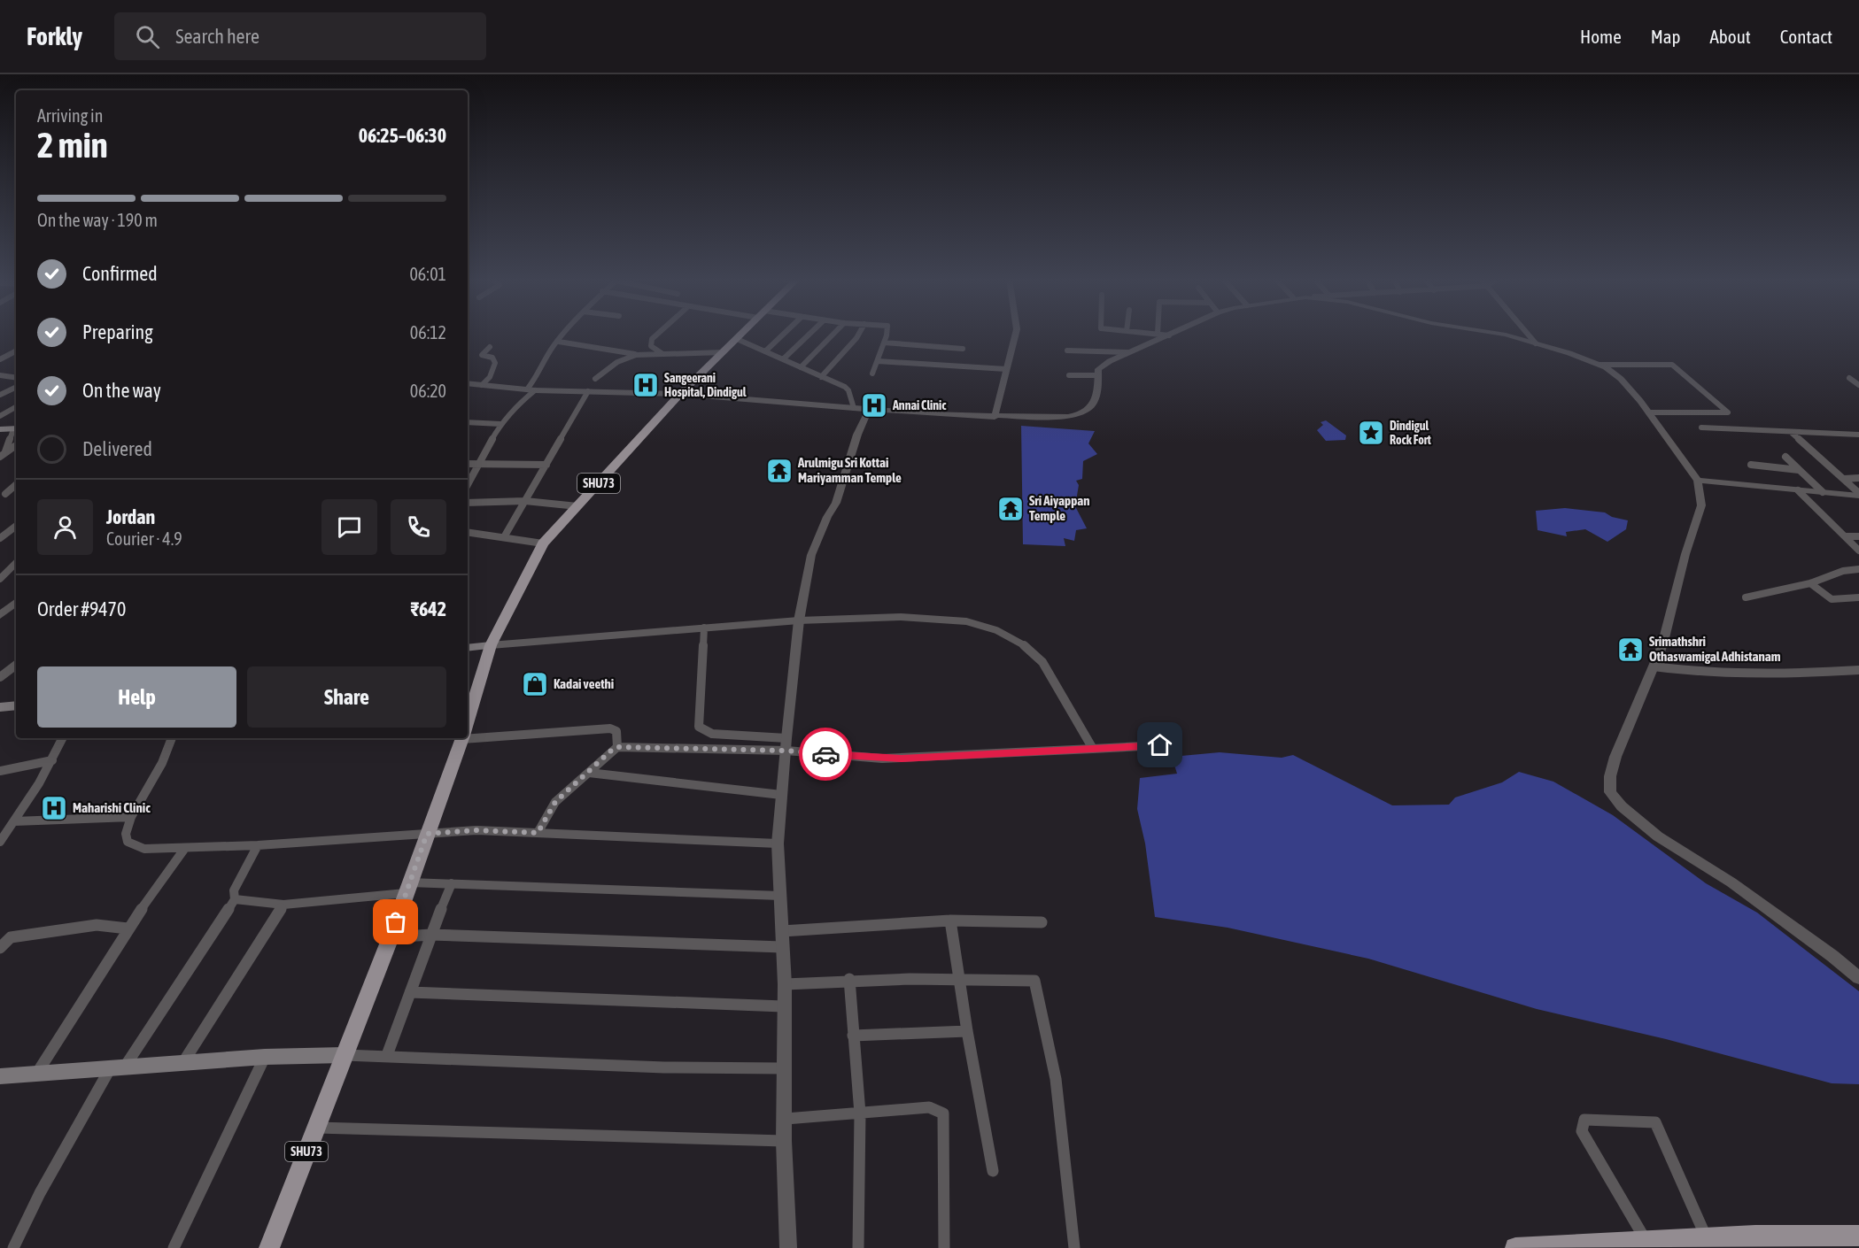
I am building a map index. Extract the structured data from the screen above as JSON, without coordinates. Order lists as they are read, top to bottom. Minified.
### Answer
{"streets":{"main road":["SHU73"]},"places":{"hospital":["Sangeerani Hospital, Dindigul","Annai Clinic","Maharishi Clinic"],"place":["Dindigul Rock Fort"],"temple":["Arulmigu Sri Kottai Mariyamman Temple","Sri Aiyappan Temple","Srimathshri Othaswamigal Adhistanam"],"shop":["Kadai veethi"]},"page":{"header":"Forkly","search":"Search here","nav":["Home","Map","About","Contact"],"heading":["2 min","Arriving in","06:25–06:30"],"panel":["Jordan","Courier · 4.9","Order #9470","₹642"],"bar":"On the way · 190 m","list":[["Confirmed","06:01"],["Preparing","06:12"],["On the way","06:20"],"Delivered"],"buttons":["Help","Share"]}}
